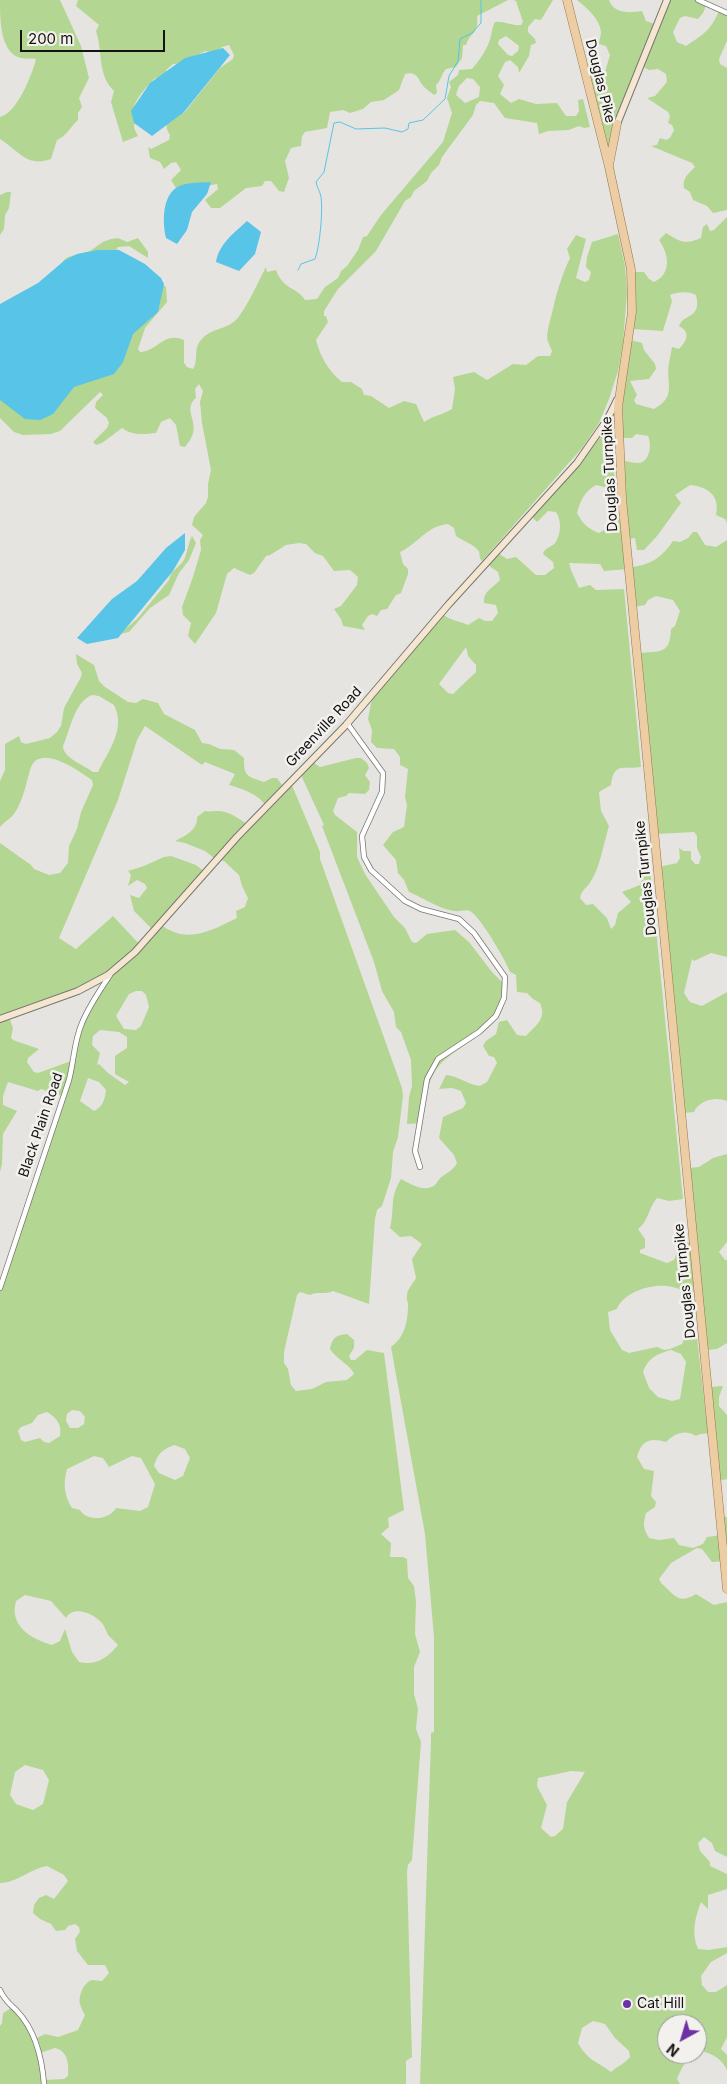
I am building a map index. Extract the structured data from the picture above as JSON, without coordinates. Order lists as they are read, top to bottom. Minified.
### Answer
{"streets":{"main road":["Douglas Pike","Douglas Turnpike","Greenville Road"],"street":["Black Plain Road"]},"crossings":[["Douglas Pike","Douglas Turnpike"],["Douglas Turnpike","Greenville Road"],["Greenville Road","Black Plain Road"]],"places":["Cat Hill"],"scale_bar":"200 m","north":"bottom left"}
